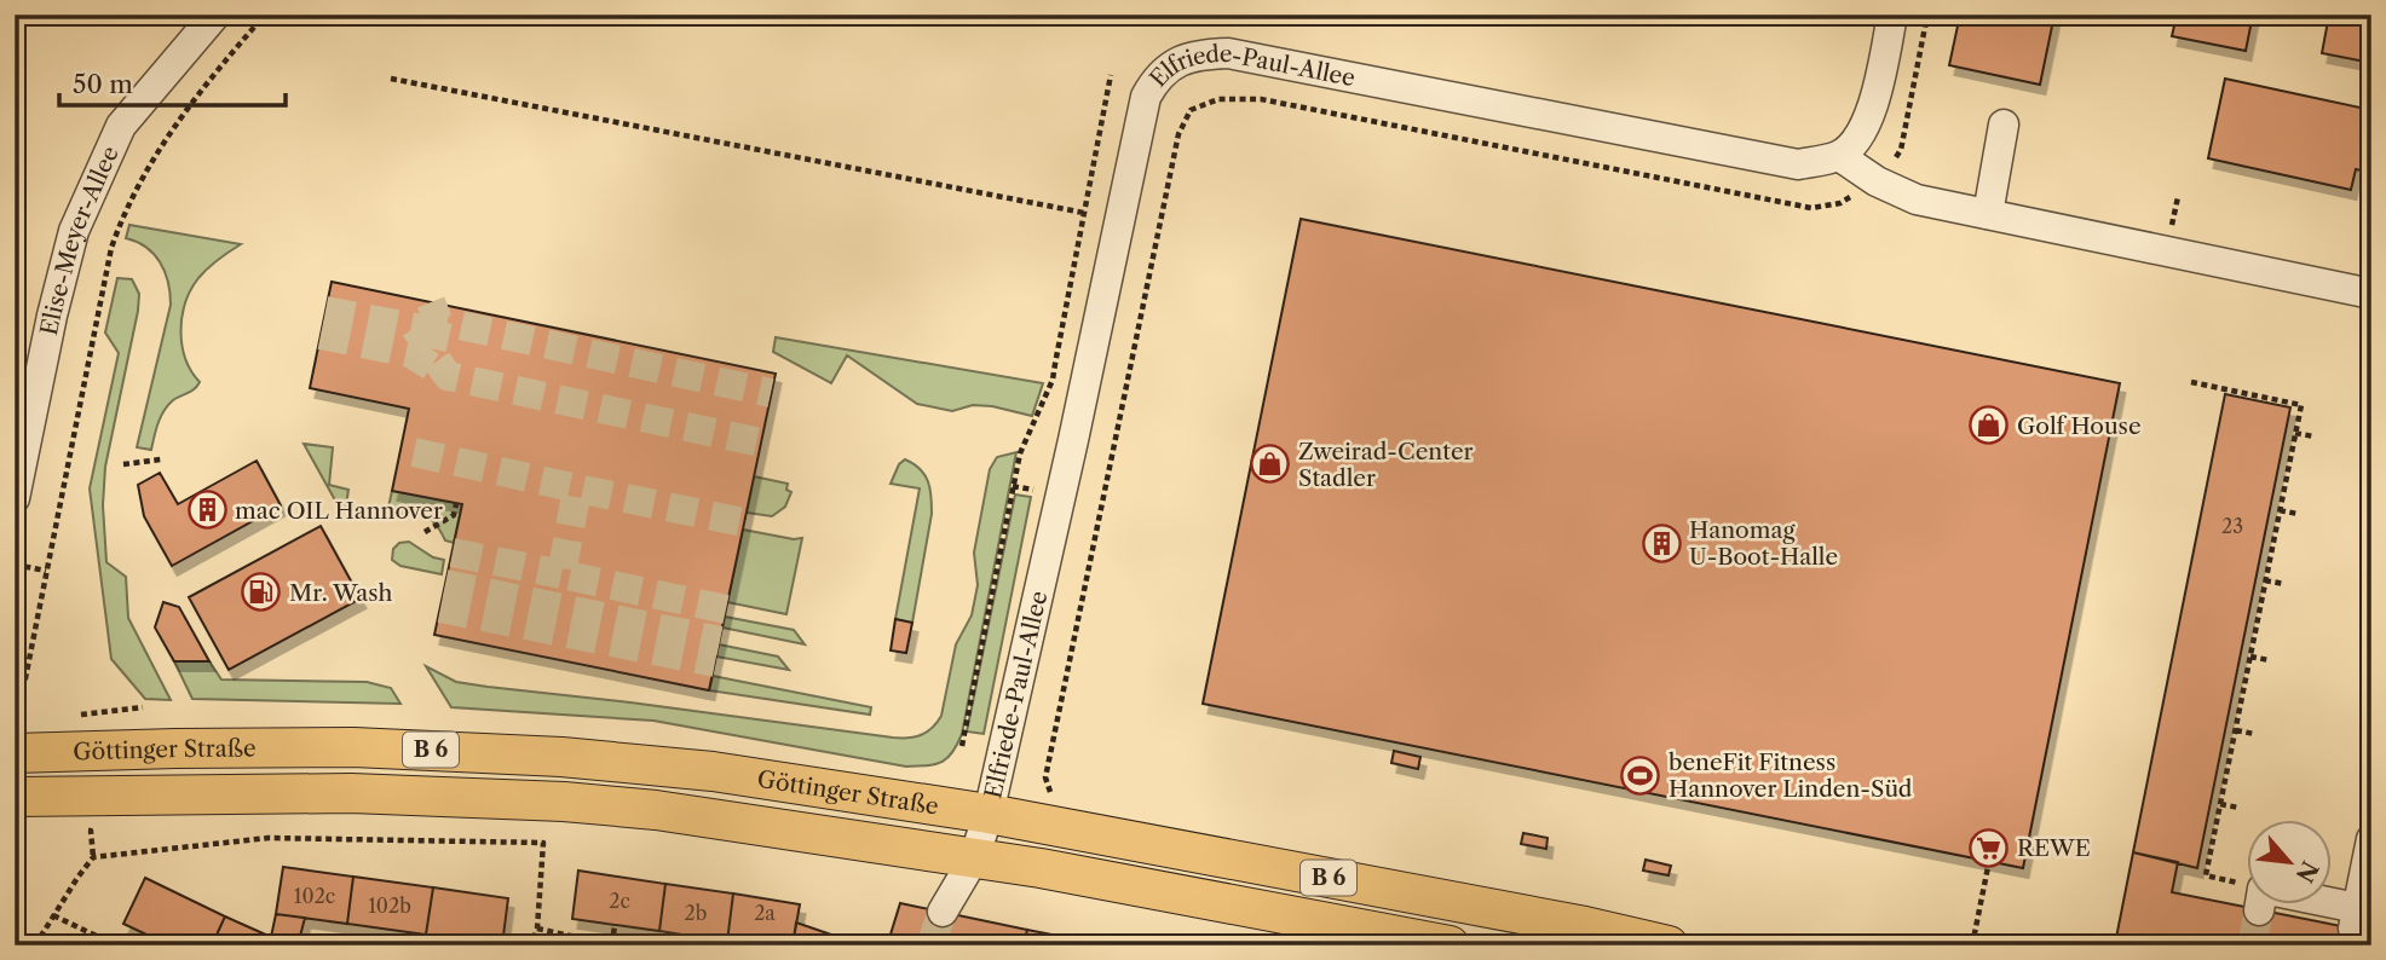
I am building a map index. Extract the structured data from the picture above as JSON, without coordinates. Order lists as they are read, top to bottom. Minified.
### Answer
{"streets":{"main road":["Göttinger Straße","B 6"],"street":["Elfriede-Paul-Allee","Elise-Meyer-Allee"]},"crossings":[["Elfriede-Paul-Allee","Göttinger Straße"]],"places":{"shop":["Golf House","Zweirad-Center Stadler"],"building":["mac OIL Hannover","Hanomag U-Boot-Halle"],"fuel station":["Mr. Wash"],"sports":["beneFit Fitness Hannover Linden-Süd"],"supermarket":["REWE"]},"house_numbers":["23","102c","2c","102b","2b","2a"],"scale_bar":"50 m","north":"bottom right"}
